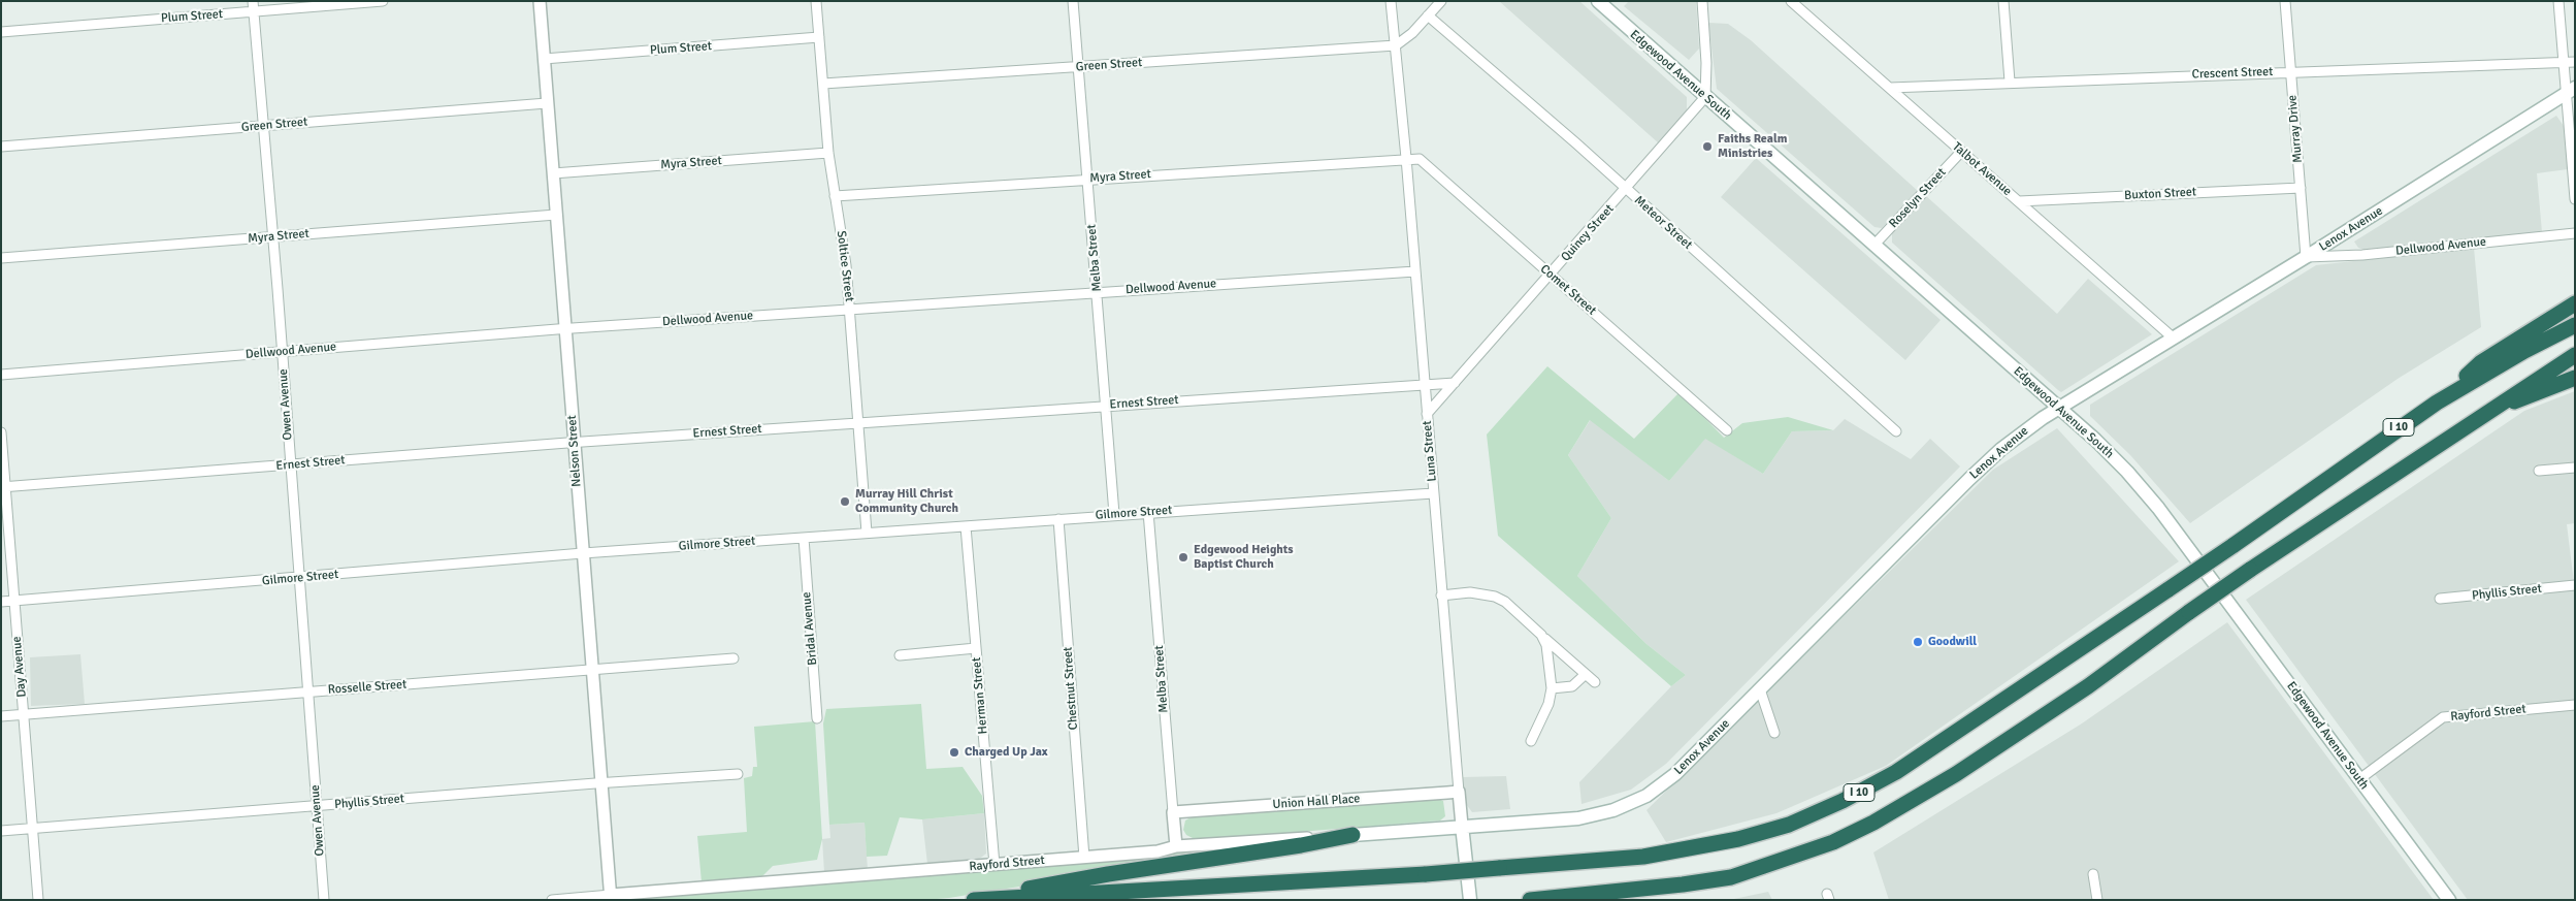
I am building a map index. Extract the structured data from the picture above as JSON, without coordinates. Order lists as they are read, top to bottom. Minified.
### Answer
{"streets":{"highway":["I 10"],"main road":["Edgewood Avenue South","Lenox Avenue","Luna Street","Rayford Street"],"street":["Plum Street","Green Street","Crescent Street","Murray Drive","Myra Street","Talbot Avenue","Buxton Street","Roselyn Street","Meteor Street","Quincy Street","Dellwood Avenue","Melba Street","Soltice Street","Comet Street","Ernest Street","Owen Avenue","Nelson Street","Gilmore Street","Phyllis Street","Bridal Avenue","Day Avenue","Rosselle Street","Chestnut Street","Herman Street","Union Hall Place"]},"crossings":[["Plum Street","Soltice Street"],["Plum Street","Owen Avenue"],["Plum Street","Nelson Street"],["Green Street","Melba Street"],["Green Street","Soltice Street"],["Green Street","Owen Avenue"],["Green Street","Nelson Street"],["Green Street","Luna Street"],["Crescent Street","Murray Drive"],["Crescent Street","Talbot Avenue"],["Edgewood Avenue South","Roselyn Street"],["Edgewood Avenue South","Lenox Avenue"],["Edgewood Avenue South","Quincy Street"],["Edgewood Avenue South","Rayford Street"],["Murray Drive","Buxton Street"],["Murray Drive","Lenox Avenue"],["Murray Drive","Dellwood Avenue"],["Myra Street","Melba Street"],["Myra Street","Soltice Street"],["Myra Street","Comet Street"],["Myra Street","Owen Avenue"],["Myra Street","Nelson Street"],["Myra Street","Luna Street"],["Talbot Avenue","Buxton Street"],["Talbot Avenue","Roselyn Street"],["Talbot Avenue","Lenox Avenue"],["Meteor Street","Quincy Street"],["Lenox Avenue","Dellwood Avenue"],["Lenox Avenue","Luna Street"],["Lenox Avenue","Rayford Street"],["Quincy Street","Comet Street"],["Quincy Street","Ernest Street"],["Quincy Street","Luna Street"],["Dellwood Avenue","Melba Street"],["Dellwood Avenue","Soltice Street"],["Dellwood Avenue","Owen Avenue"],["Dellwood Avenue","Nelson Street"],["Dellwood Avenue","Luna Street"],["Melba Street","Ernest Street"],["Melba Street","Gilmore Street"],["Melba Street","Rayford Street"],["Melba Street","Union Hall Place"],["Soltice Street","Ernest Street"],["Soltice Street","Gilmore Street"],["Comet Street","Luna Street"],["Ernest Street","Owen Avenue"],["Ernest Street","Nelson Street"],["Ernest Street","Luna Street"],["Ernest Street","Day Avenue"],["Owen Avenue","Gilmore Street"],["Owen Avenue","Phyllis Street"],["Owen Avenue","Rosselle Street"],["Nelson Street","Gilmore Street"],["Nelson Street","Phyllis Street"],["Nelson Street","Rosselle Street"],["Nelson Street","Rayford Street"],["Luna Street","Gilmore Street"],["Luna Street","Rayford Street"],["Luna Street","Union Hall Place"],["Gilmore Street","Bridal Avenue"],["Gilmore Street","Day Avenue"],["Gilmore Street","Chestnut Street"],["Gilmore Street","Herman Street"],["Phyllis Street","Day Avenue"],["Day Avenue","Rosselle Street"],["Chestnut Street","Rayford Street"],["Herman Street","Rayford Street"]],"places":["Faiths Realm Ministries","Murray Hill Christ Community Church","Edgewood Heights Baptist Church","Goodwill","Charged Up Jax"]}
